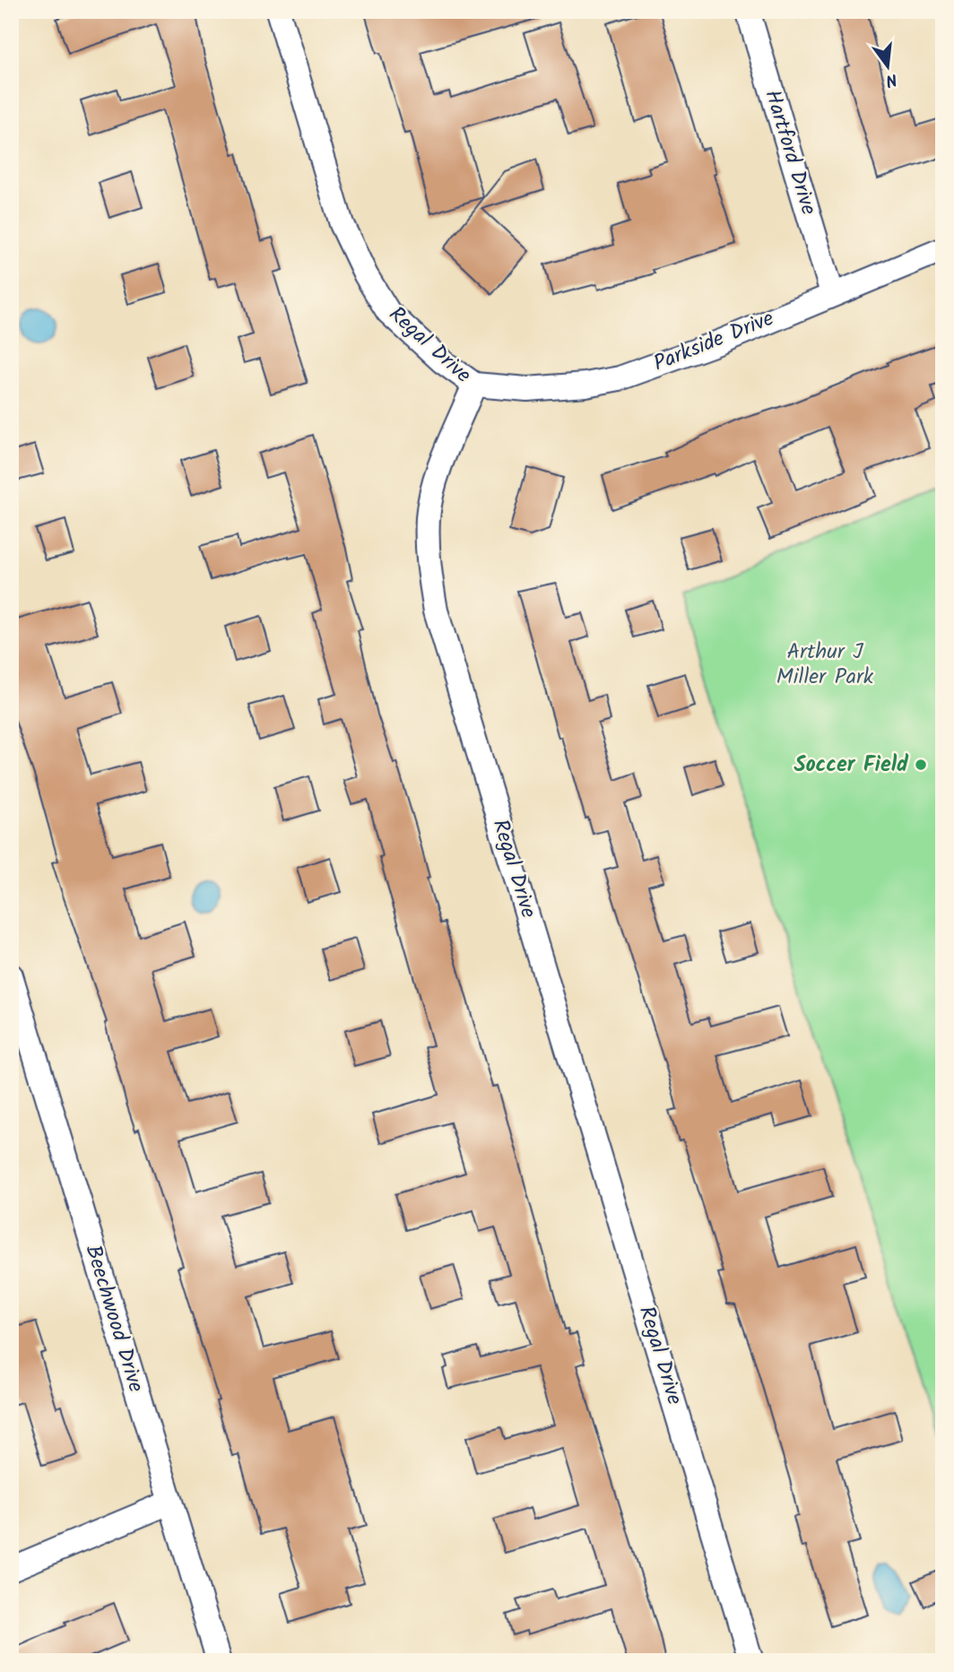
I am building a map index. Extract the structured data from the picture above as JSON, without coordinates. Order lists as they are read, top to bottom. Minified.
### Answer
{"streets":{"street":["Hartford Drive","Parkside Drive","Regal Drive","Beechwood Drive"]},"crossings":[["Hartford Drive","Parkside Drive"],["Parkside Drive","Regal Drive"]],"parks":["Arthur J Miller Park"],"places":["Soccer Field"],"north":"bottom"}
